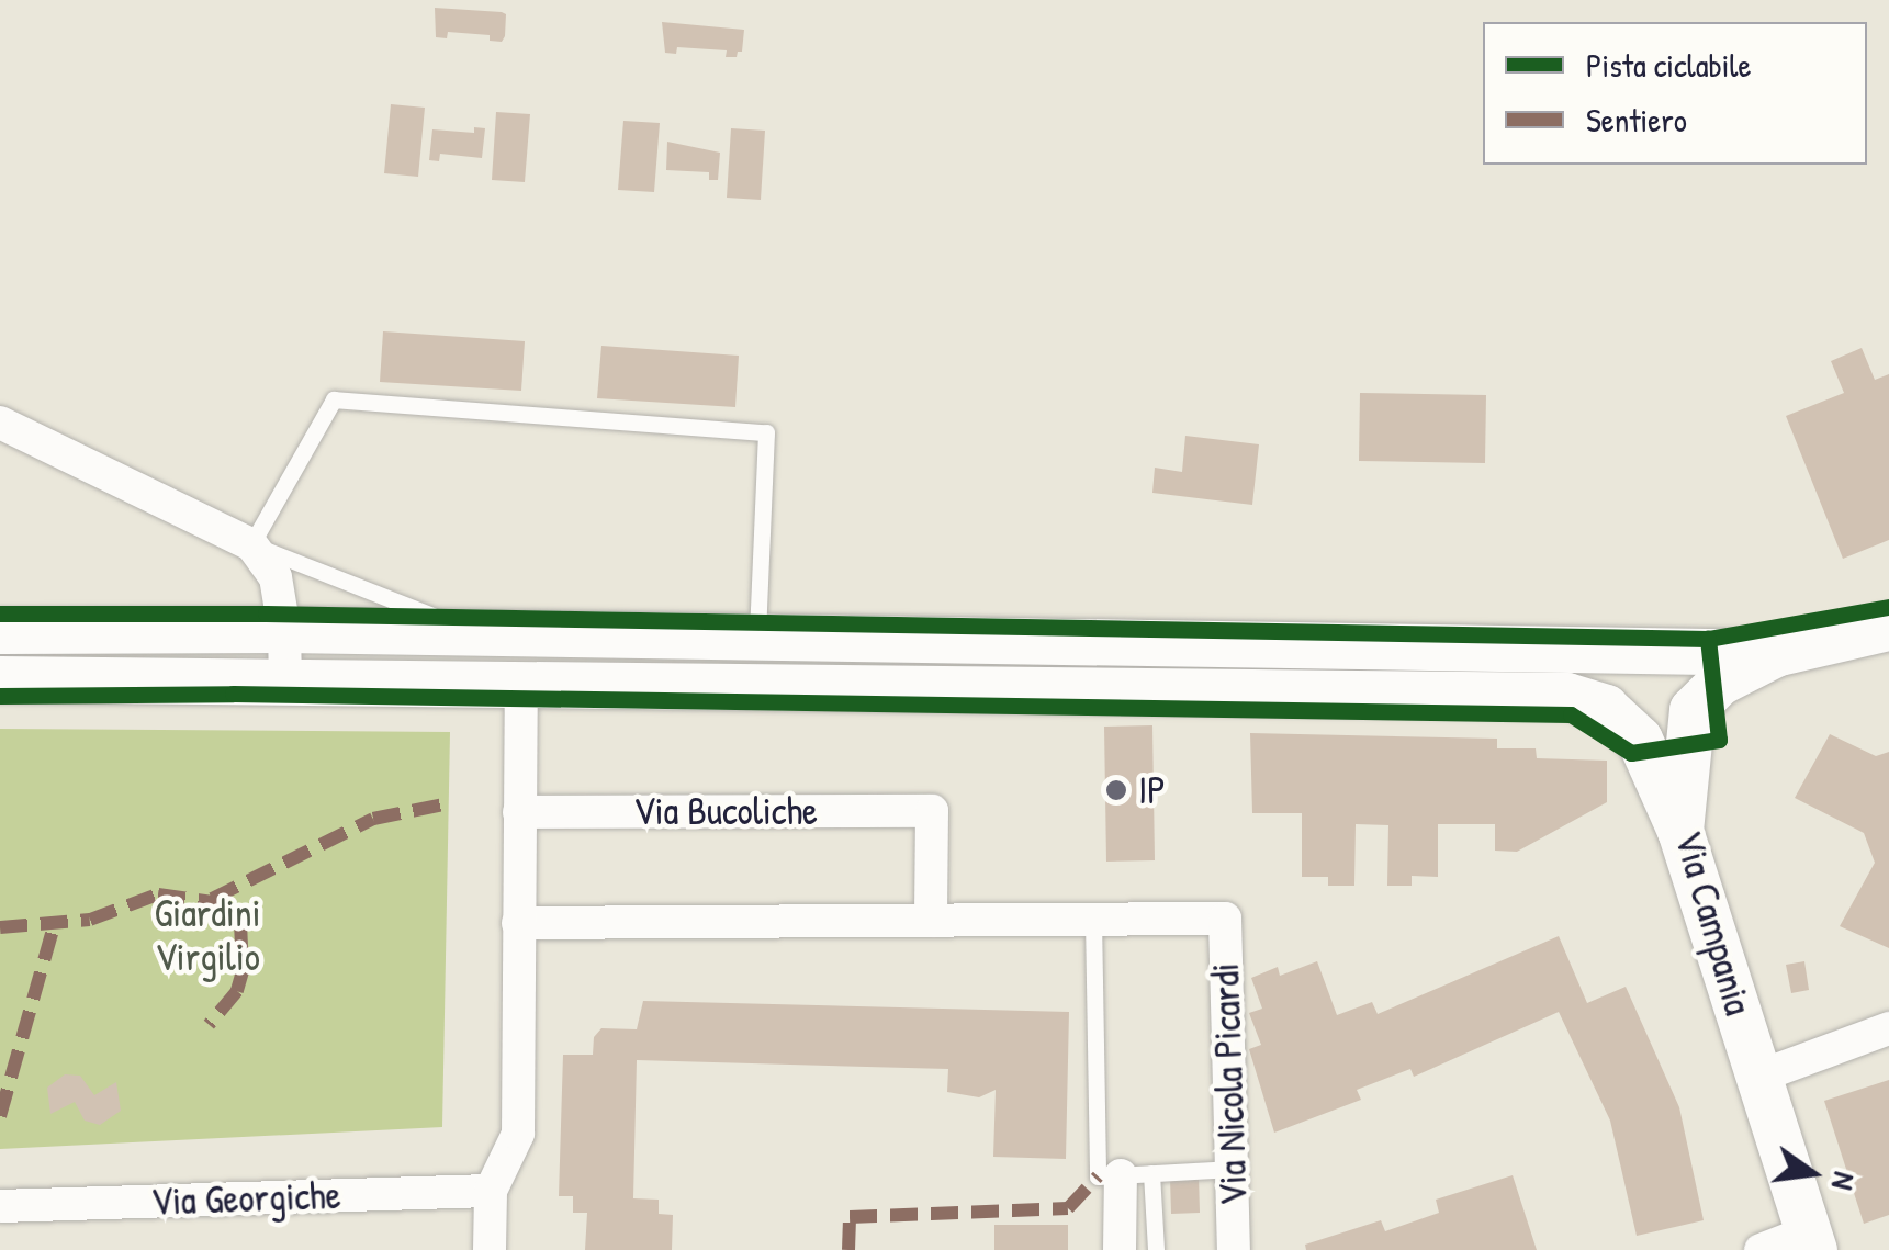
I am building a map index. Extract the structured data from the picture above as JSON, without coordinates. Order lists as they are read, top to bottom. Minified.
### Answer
{"streets":{"main road":["Via Campania"],"street":["Via Bucoliche","Via Nicola Picardi","Via Georgiche"]},"parks":["Giardini Virgilio"],"places":["IP"],"legend":["Pista ciclabile","Sentiero"],"north":"right"}
